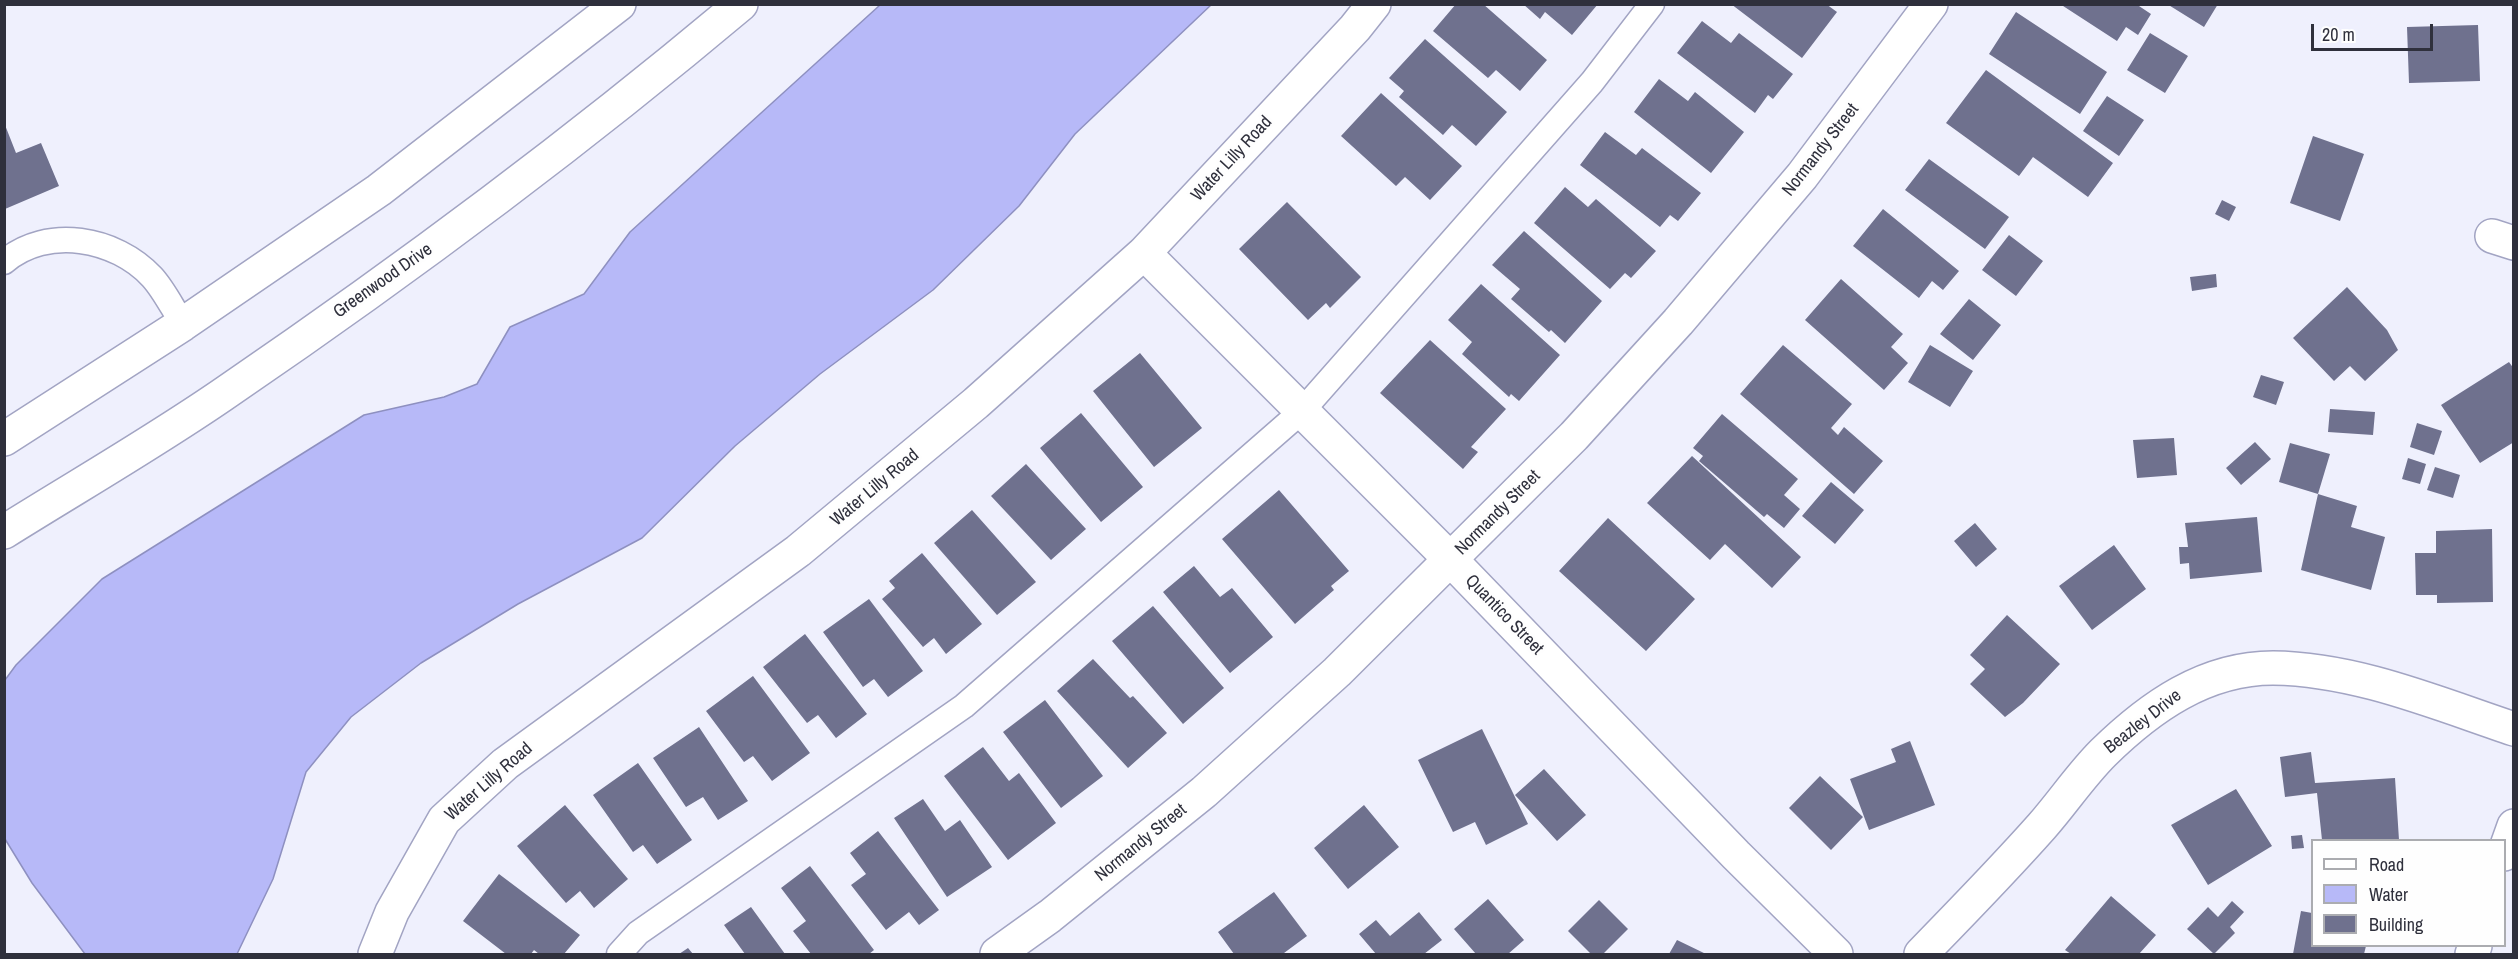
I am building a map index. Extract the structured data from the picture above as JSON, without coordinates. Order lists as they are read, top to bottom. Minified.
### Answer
{"streets":{"street":["Normandy Street","Water Lilly Road","Greenwood Drive","Quantico Street","Beazley Drive"]},"crossings":[["Normandy Street","Quantico Street"],["Water Lilly Road","Quantico Street"]],"legend":["Road","Water","Building"],"scale_bar":"20 m"}
